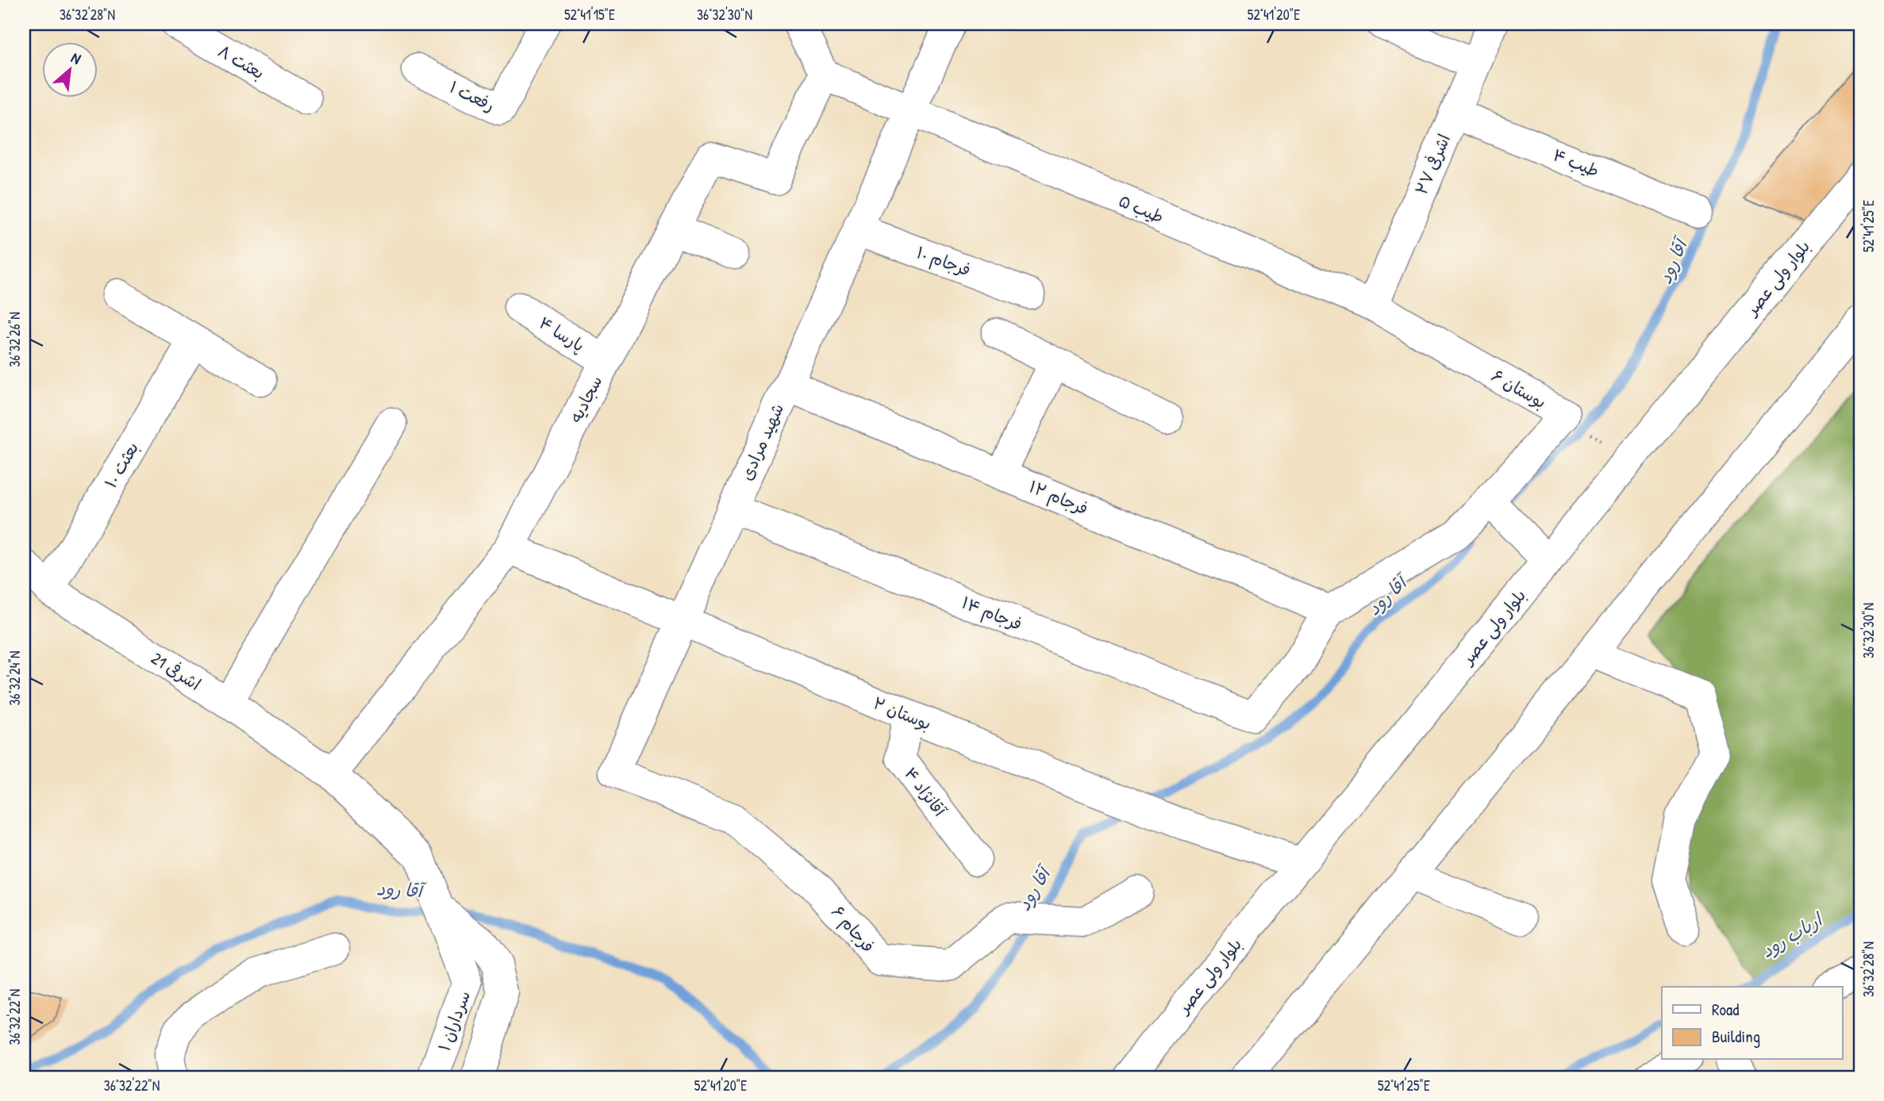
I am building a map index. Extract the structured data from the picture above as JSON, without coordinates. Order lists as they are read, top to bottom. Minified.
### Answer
{"streets":{"street":["بعثت ۸","رفعت ۱","طیب ۴","اشرفی ۲۷","طیب ۵","فرجام ۱۰","بلوار ولی عصر","پارسا ۴","بوستان ۶","سجادیه","شهید مرادی","بعثت ۱۰","فرجام ۱۲","فرجام ۱۴","اشرفی 21","بوستان ۲","آقانژاد ۴","فرجام ۶","سرداران ۱"]},"crossings":[["طیب ۴","اشرفی ۲۷"],["اشرفی ۲۷","طیب ۵"],["اشرفی ۲۷","بوستان ۶"],["طیب ۵","بوستان ۶"],["طیب ۵","سجادیه"],["طیب ۵","شهید مرادی"],["فرجام ۱۰","شهید مرادی"],["بلوار ولی عصر","بوستان ۲"],["پارسا ۴","سجادیه"],["سجادیه","اشرفی 21"],["سجادیه","بوستان ۲"],["شهید مرادی","فرجام ۱۲"],["شهید مرادی","فرجام ۱۴"],["شهید مرادی","بوستان ۲"],["شهید مرادی","فرجام ۶"],["بعثت ۱۰","اشرفی 21"],["فرجام ۱۲","فرجام ۱۴"],["اشرفی 21","سرداران ۱"],["بوستان ۲","آقانژاد ۴"]],"water":["آقا رود","ارباب رود"],"legend":["Road","Building"],"north":"top right","coordinates":["36°32'28\"N","52°41'15\"E","36°32'30\"N","52°41'20\"E","52°41'25\"E","36°32'26\"N","36°32'24\"N","36°32'22\"N"]}
